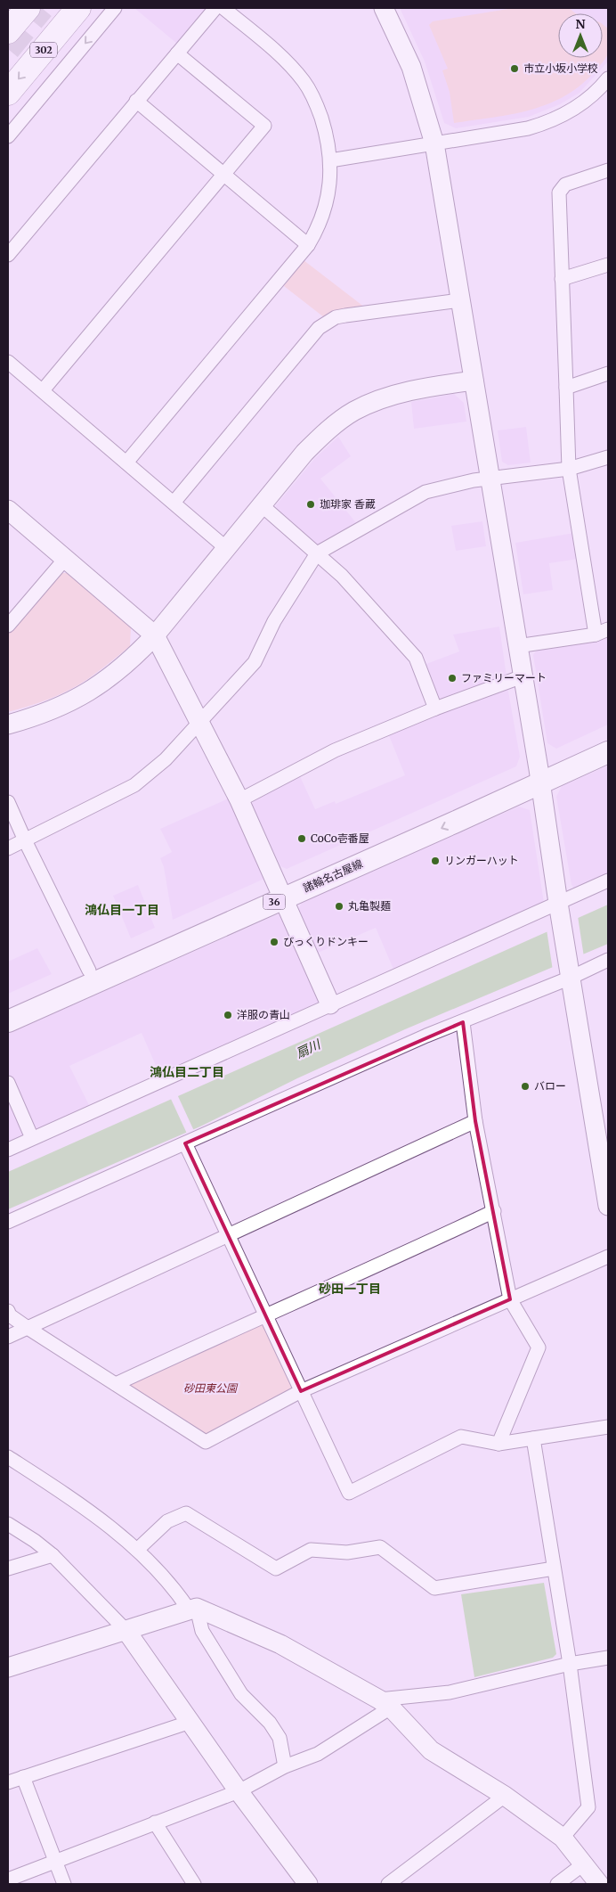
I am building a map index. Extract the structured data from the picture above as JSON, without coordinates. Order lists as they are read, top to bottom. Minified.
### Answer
{"streets":{"highway":["302"],"main road":["諸輪名古屋線","36"]},"districts":["鴻仏目一丁目","鴻仏目二丁目","砂田一丁目"],"water":["扇川"],"parks":["砂田東公園"],"places":["市立小坂小学校","珈琲家 香蔵","ファミリーマート","CoCo壱番屋","リンガーハット","丸亀製麺","びっくりドンキー","洋服の青山","バロー"],"north":"top"}
